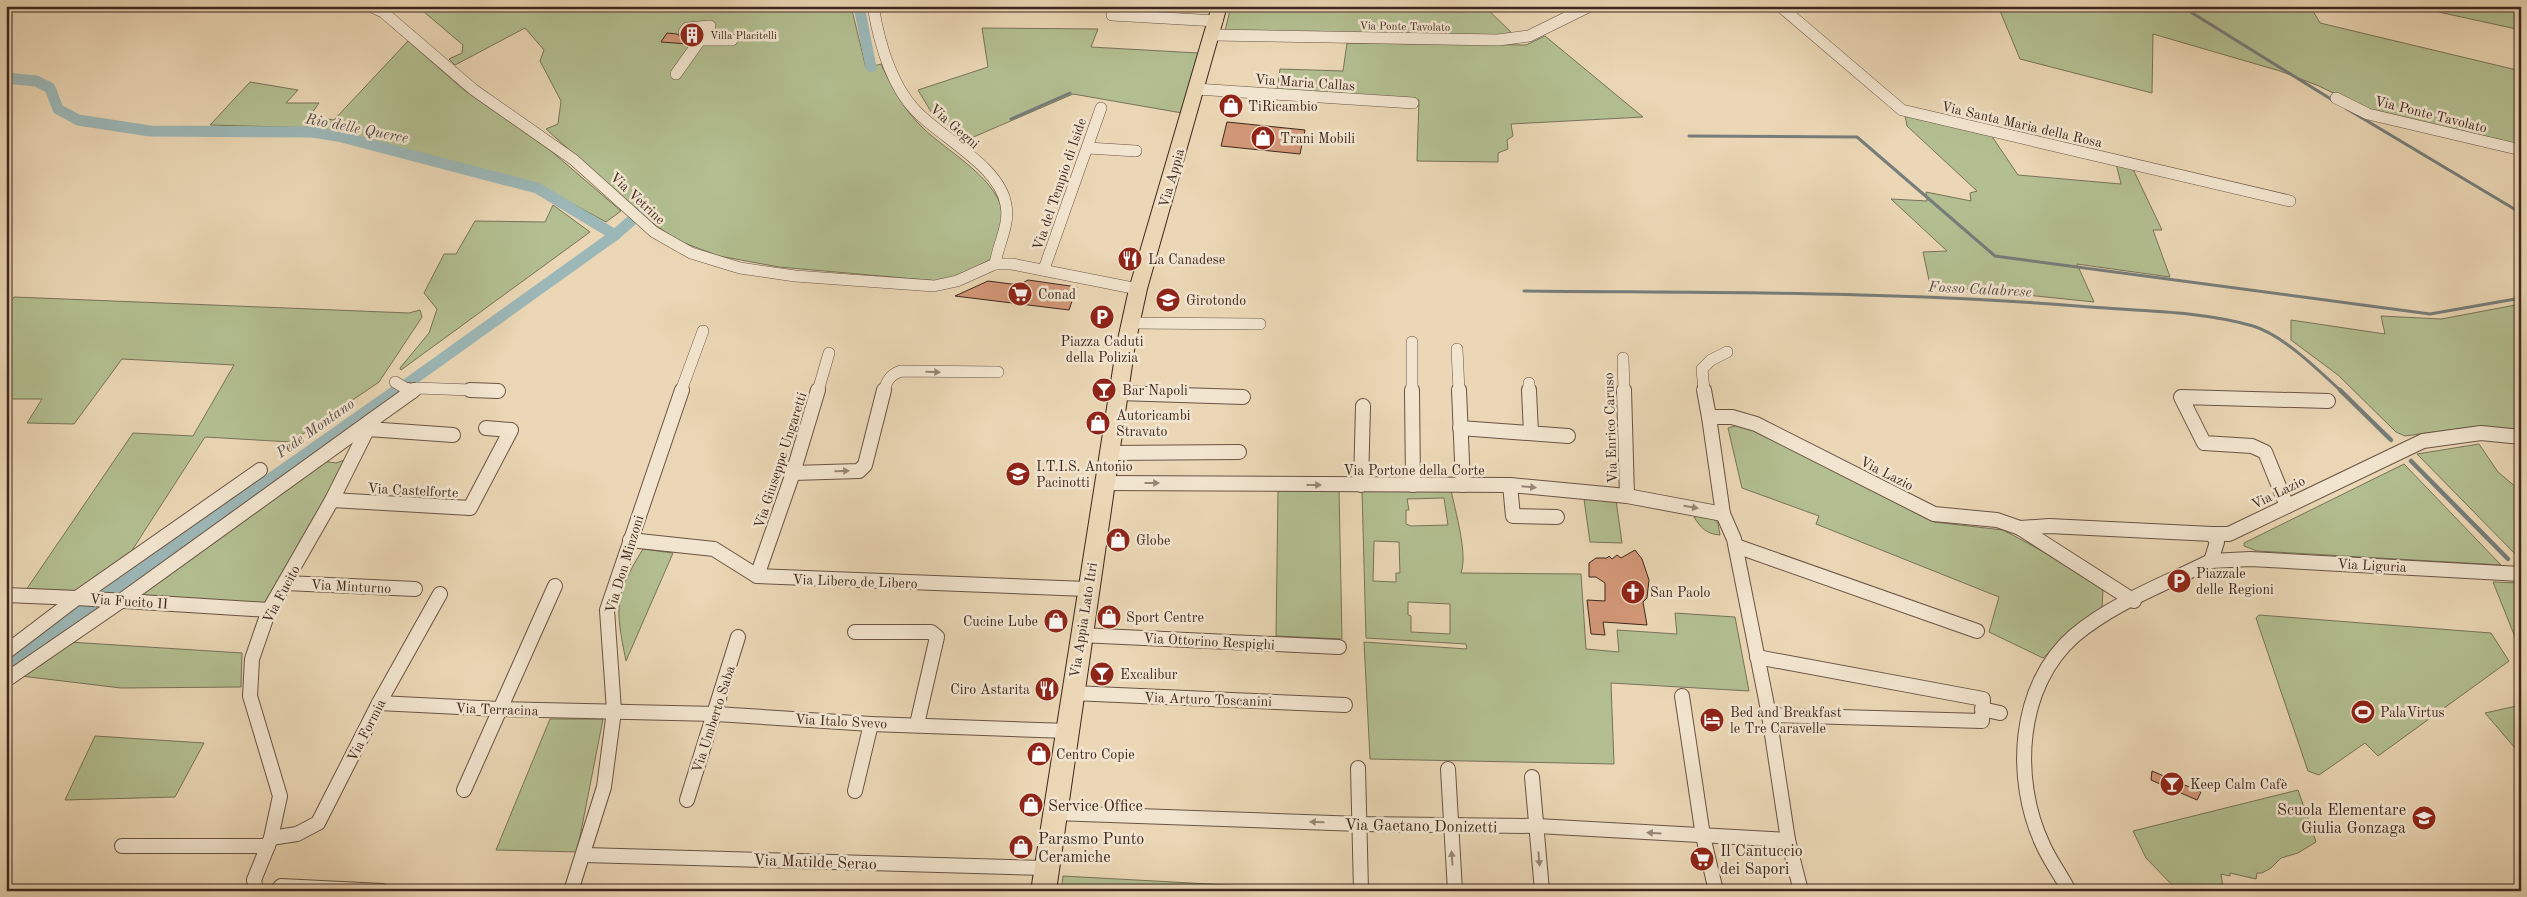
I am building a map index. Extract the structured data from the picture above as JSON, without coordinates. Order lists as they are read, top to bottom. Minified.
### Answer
{"streets":{"main road":["Via Appia","Via Appia Lato Itri"],"street":["Via Ponte Tavolato","Via Maria Callas","Via Santa Maria della Rosa","Via Gegni","Via del Tempio di Iside","Via Vetrine","Via Enrico Caruso","Via Giuseppe Ungaretti","Via Portone della Corte","Via Lazio","Via Castelforte","Via Don Minzoni","Via Liguria","Via Libero de Libero","Via Minturno","Via Fucito","Via Fucito II","Via Ottorino Respighi","Via Arturo Toscanini","Via Terracina","Via Umberto Saba","Via Italo Svevo","Via Formia","Via Gaetano Donizetti","Via Matilde Serao"]},"crossings":[["Via Ponte Tavolato","Via Appia"],["Via Maria Callas","Via Appia"],["Via Gegni","Via Vetrine"],["Via Appia","Via Appia Lato Itri"],["Via Enrico Caruso","Via Portone della Corte"],["Via Giuseppe Ungaretti","Via Libero de Libero"],["Via Portone della Corte","Via Appia Lato Itri"],["Via Castelforte","Via Fucito"],["Via Don Minzoni","Via Libero de Libero"],["Via Don Minzoni","Via Terracina"],["Via Don Minzoni","Via Italo Svevo"],["Via Don Minzoni","Via Matilde Serao"],["Via Libero de Libero","Via Appia Lato Itri"],["Via Minturno","Via Fucito"],["Via Fucito","Via Fucito II"],["Via Fucito","Via Formia"],["Via Appia Lato Itri","Via Ottorino Respighi"],["Via Appia Lato Itri","Via Arturo Toscanini"],["Via Appia Lato Itri","Via Italo Svevo"],["Via Appia Lato Itri","Via Gaetano Donizetti"],["Via Appia Lato Itri","Via Matilde Serao"],["Via Terracina","Via Italo Svevo"],["Via Terracina","Via Formia"],["Via Umberto Saba","Via Italo Svevo"]],"one_way":["Via Gaetano Donizetti"],"water":["Rio delle Querce","Fosso Calabrese","Pede Montano"],"places":{"building":["Villa Placitelli"],"shop":["TiRicambio","Trani Mobili","Autoricambi Stravato","Globe","Sport Centre","Cucine Lube","Centro Copie","Service Office","Parasmo Punto Ceramiche"],"restaurant":["La Canadese","Ciro Astarita"],"supermarket":["Conad","Il Cantuccio dei Sapori"],"school or university":["Girotondo","I.T.I.S. Antonio Pacinotti","Scuola Elementare Giulia Gonzaga"],"parking":["Piazza Caduti della Polizia","Piazzale delle Regioni"],"bar":["Bar Napoli","Excalibur","Keep Calm Cafè"],"church":["San Paolo"],"sports":["PalaVirtus"],"hotel":["Bed and Breakfast le Tre Caravelle"]}}
